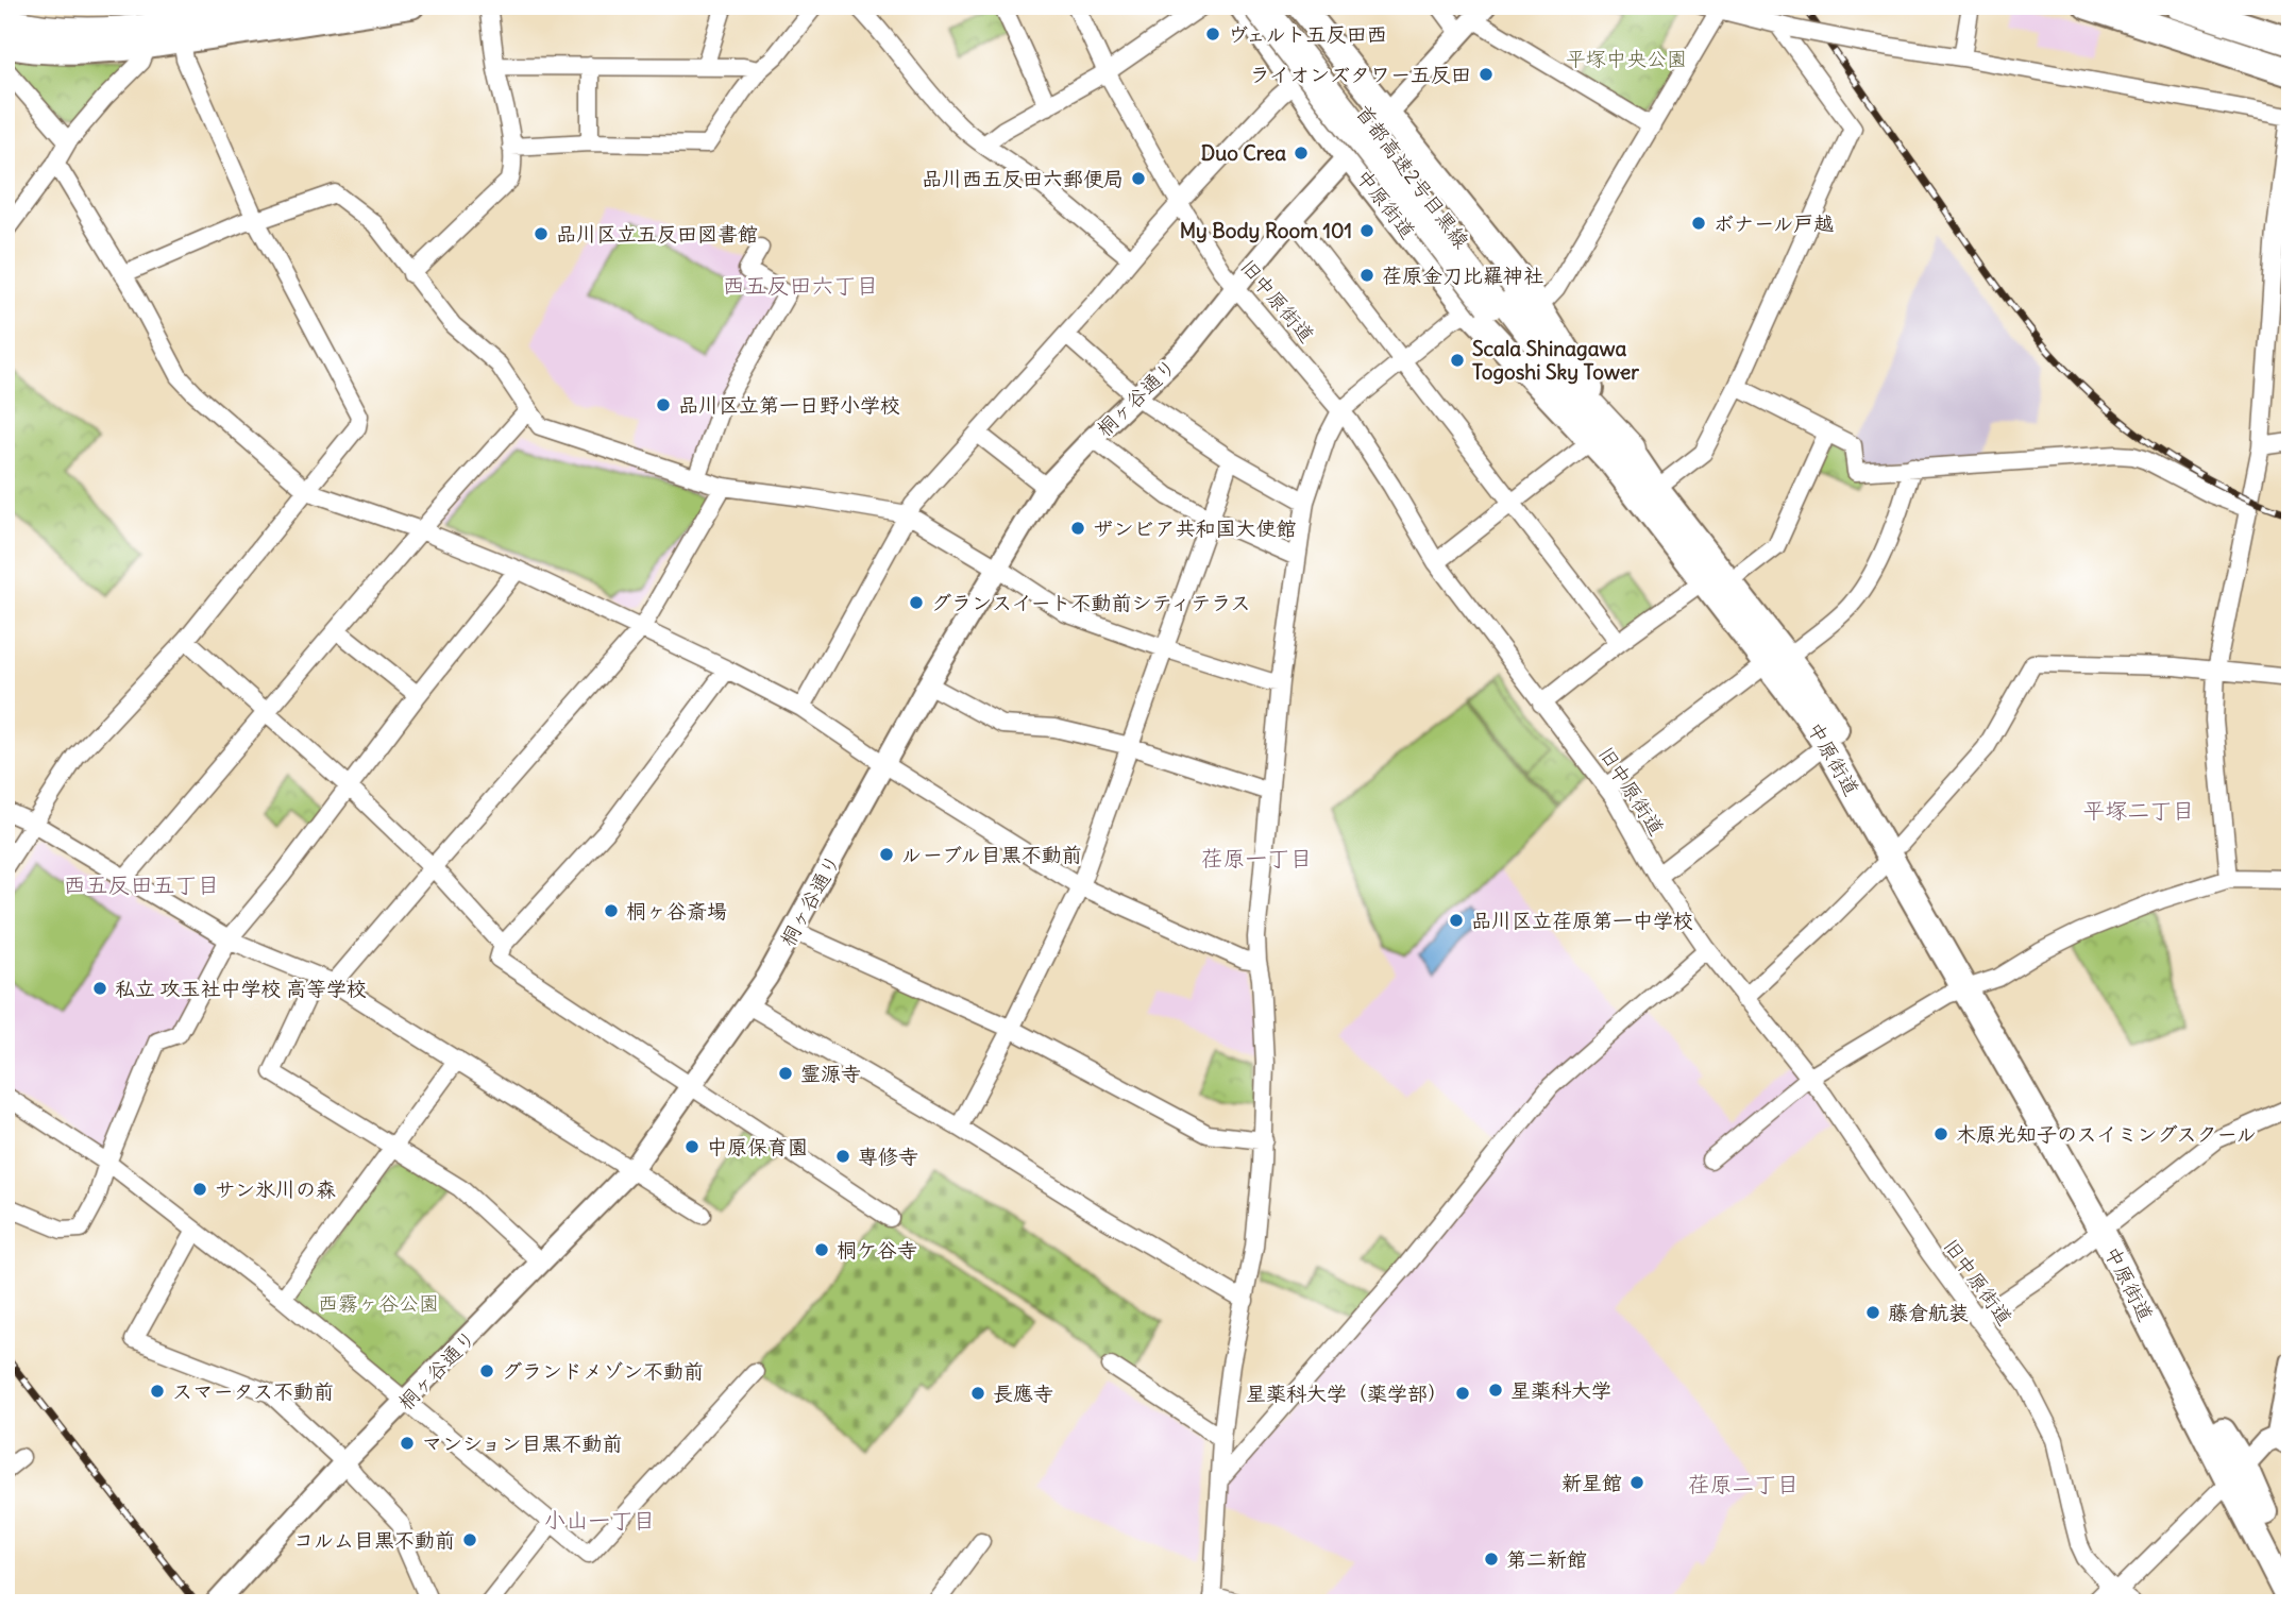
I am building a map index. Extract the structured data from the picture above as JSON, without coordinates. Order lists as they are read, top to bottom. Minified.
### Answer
{"streets":{"highway":["首都高速2号目黒線"],"main road":["中原街道"],"street":["旧中原街道","桐ヶ谷通り"]},"crossings":[["首都高速2号目黒線","中原街道"],["中原街道","桐ヶ谷通り"],["旧中原街道","桐ヶ谷通り"]],"districts":["西五反田六丁目","平塚二丁目","荏原一丁目","西五反田五丁目","荏原二丁目","小山一丁目"],"parks":["平塚中央公園","西霧ヶ谷公園"],"places":["ヴェルト五反田西","ライオンズタワー五反田","Duo Crea","品川西五反田六郵便局","ボナール戸越","My Body Room 101","品川区立五反田図書館","荏原金刀比羅神社","Scala Shinagawa Togoshi Sky Tower","品川区立第一日野小学校","ザンビア共和国大使館","グランスイート不動前シティテラス","ルーブル目黒不動前","桐ヶ谷斎場","品川区立荏原第一中学校","私立 攻玉社中学校 高等学校","霊源寺","木原光知子のスイミングスクール","中原保育園","専修寺","サン氷川の森","桐ケ谷寺","藤倉航装","グランドメゾン不動前","星薬科大学","スマータス不動前","長應寺","星薬科大学（薬学部）","マンション目黒不動前","新星館","コルム目黒不動前","第二新館"]}
